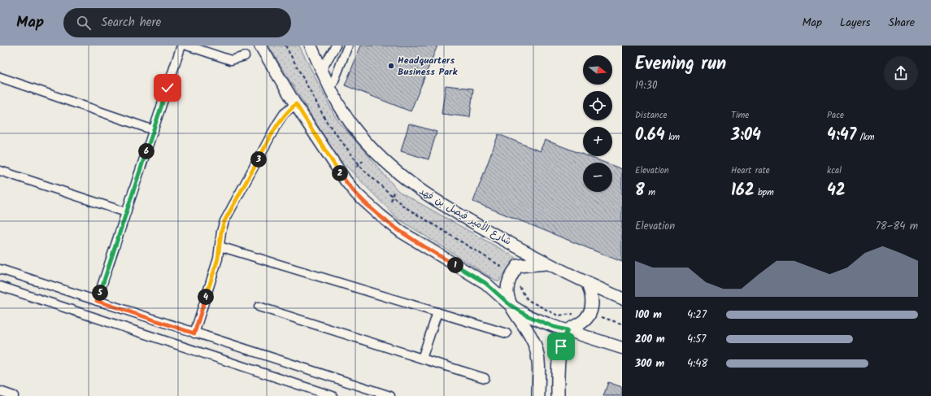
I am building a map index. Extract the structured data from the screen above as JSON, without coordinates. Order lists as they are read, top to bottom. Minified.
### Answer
{"streets":{"main road":["شارع الأمير فيصل بن فهد"]},"places":["Headquarters Business Park"],"north":"right","page":{"header":"Map","search":"Search here","nav":["Map","Layers","Share"],"heading":["Evening run","19:30"],"map_buttons":["+","−"],"stats":[["Distance","0.64 km"],["Time","3:04"],["Pace","4:47 /km"],["Elevation","8 m"],["Heart rate","162 bpm"],["kcal","42"]],"pins":["6","3","2","1","5","4"],"chart":["Elevation","78–84 m"],"list":[{"name":"100 m","note":"4:27"},{"name":"200 m","note":"4:57"},{"name":"300 m","note":"4:48"}]}}
